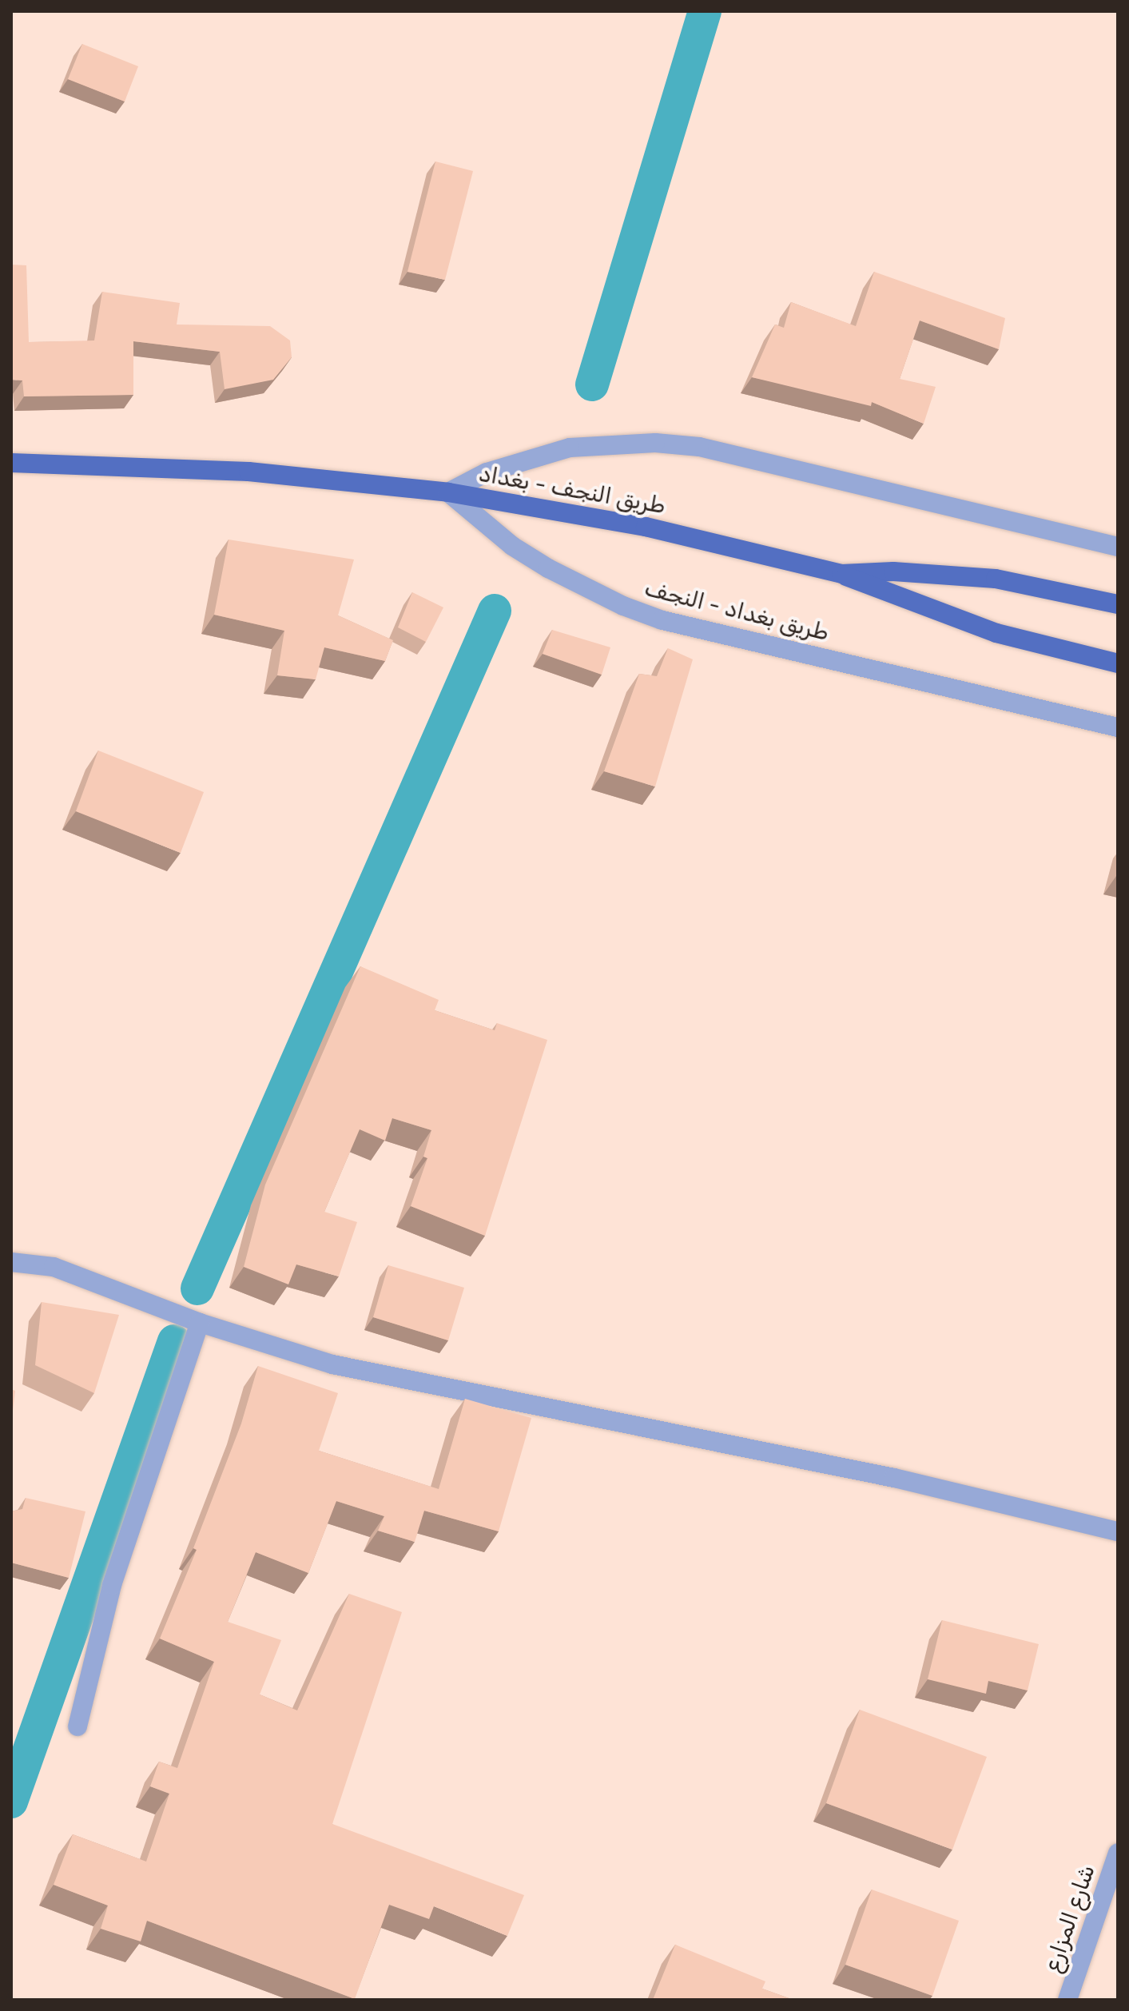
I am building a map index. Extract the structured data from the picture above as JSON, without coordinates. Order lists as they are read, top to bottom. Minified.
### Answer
{"streets":{"main road":["طريق النجف - بغداد"],"street":["طريق بغداد - النجف","شارع المزارع"]},"crossings":[["طريق النجف - بغداد","طريق بغداد - النجف"]]}
